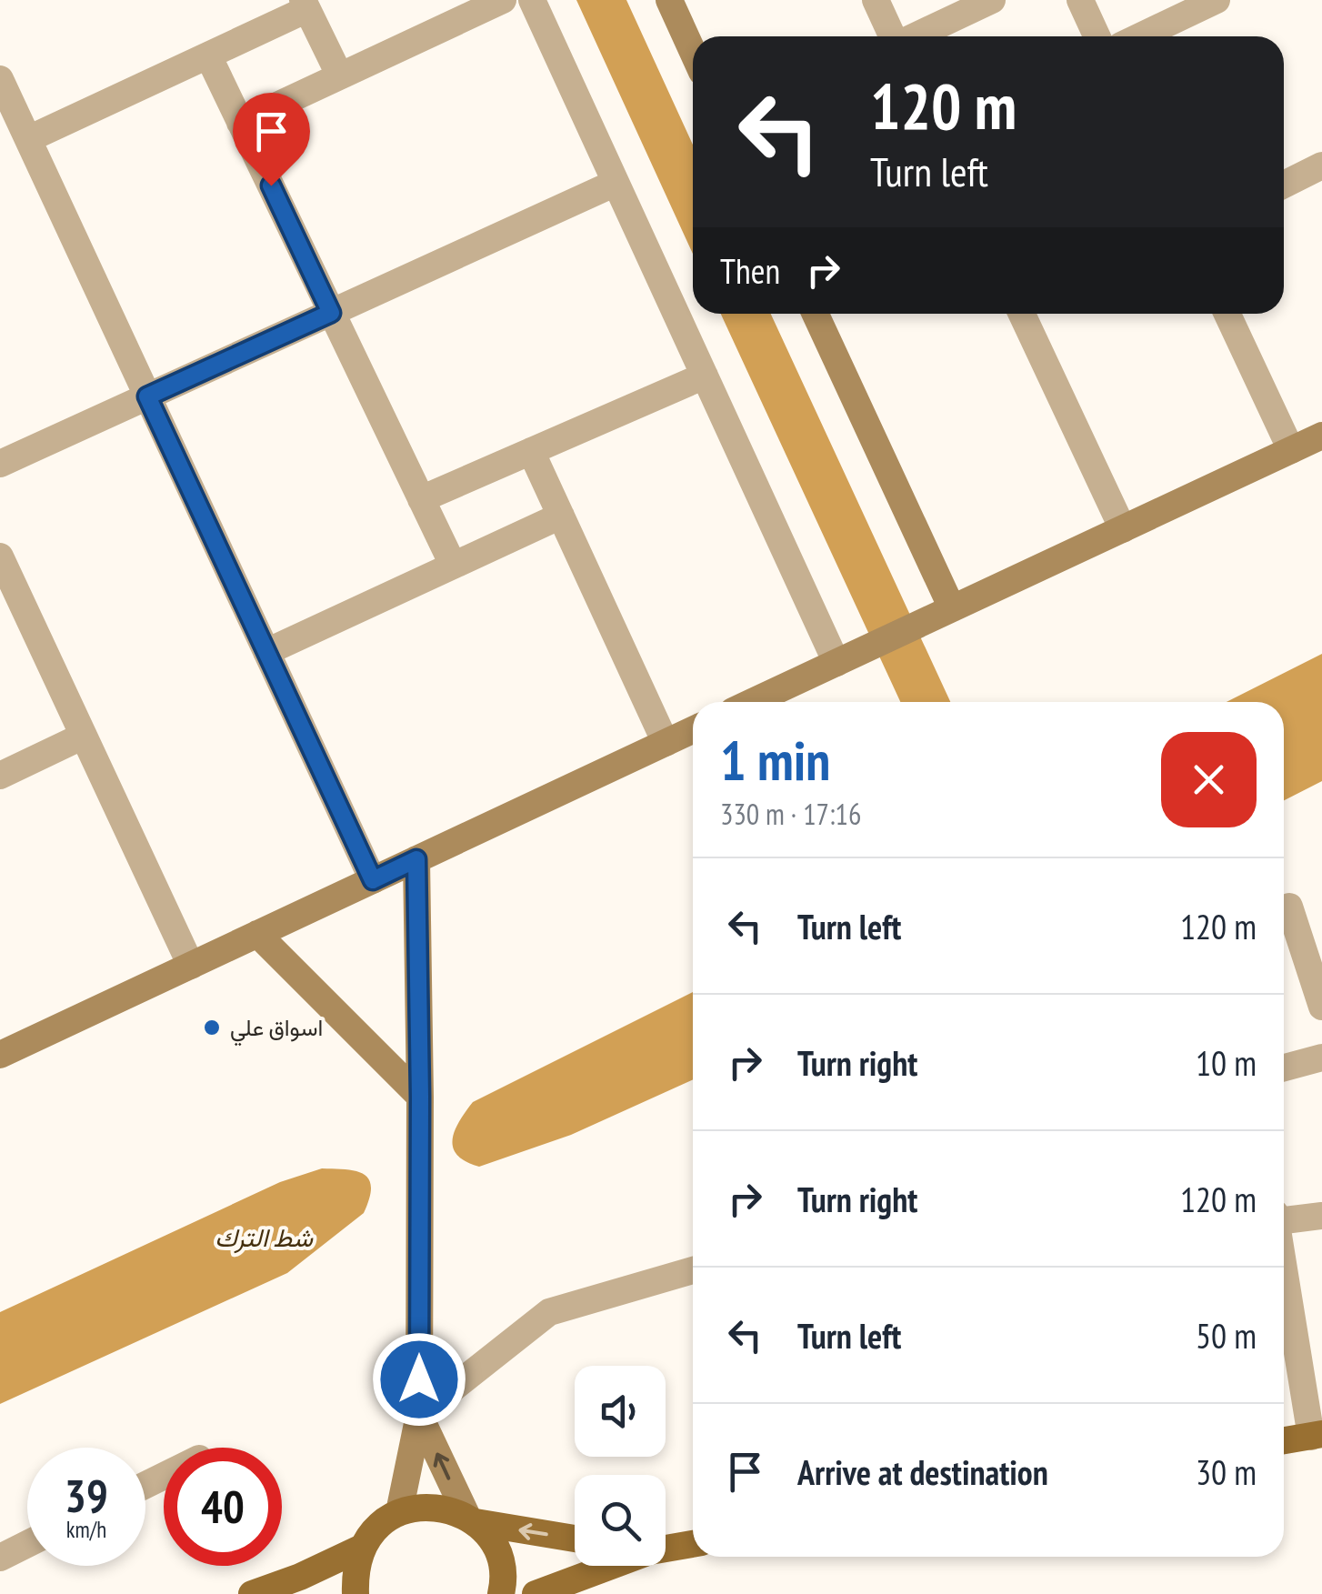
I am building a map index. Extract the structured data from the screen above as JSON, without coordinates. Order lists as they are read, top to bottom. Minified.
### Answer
{"water":["شط الترك"],"places":["اسواق علي"],"page":{"turn":["120 m","Turn left"],"then":"Then","heading":["1 min","330 m · 17:16"],"list":[{"name":"Turn left","value":"120 m"},{"name":"Turn right","value":"10 m"},{"name":"Turn right","value":"120 m"},{"name":"Turn left","value":"50 m"},{"name":"Arrive at destination","value":"30 m"}],"speed":"39 km/h","limit":"40"}}
